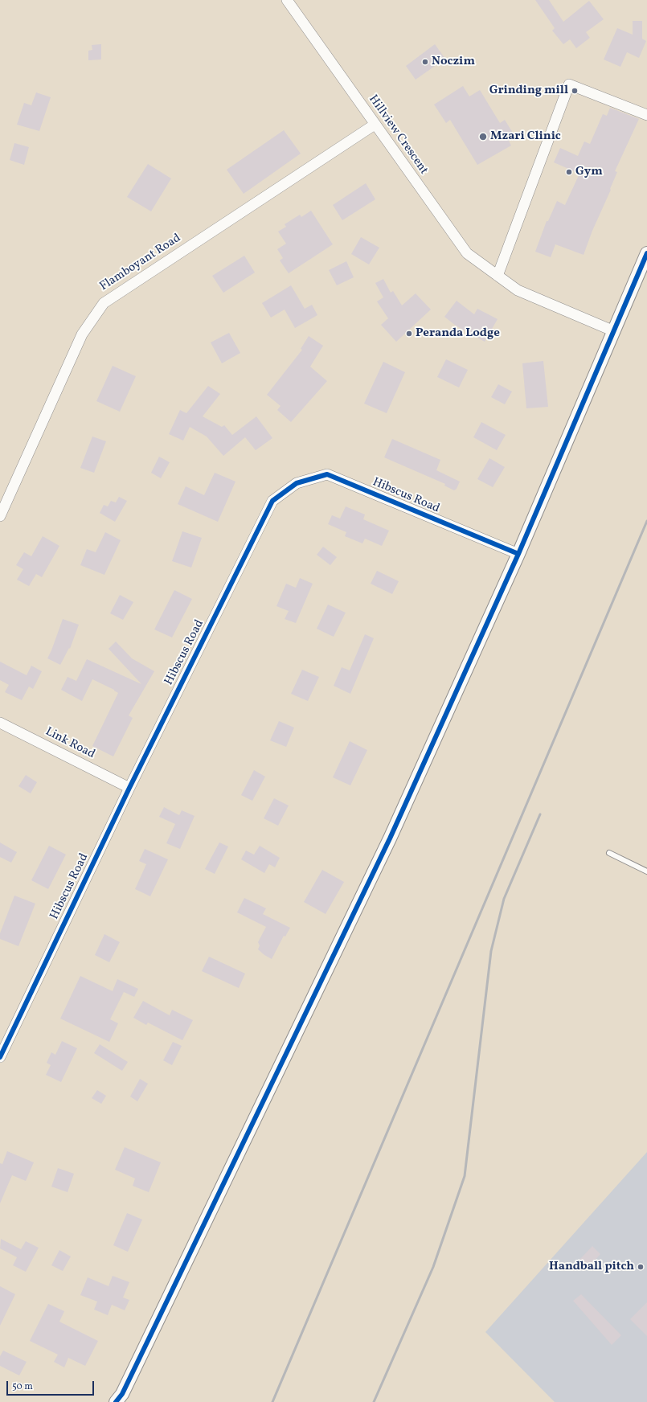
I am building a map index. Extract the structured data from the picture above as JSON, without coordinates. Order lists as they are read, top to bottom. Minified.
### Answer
{"streets":{"street":["Hillview Crescent","Flamboyant Road","Hibscus Road","Link Road"]},"crossings":[["Hillview Crescent","Flamboyant Road"],["Hibscus Road","Link Road"]],"places":["Noczim","Grinding mill","Mzari Clinic","Gym","Peranda Lodge","Handball pitch"],"scale_bar":"50 m"}
